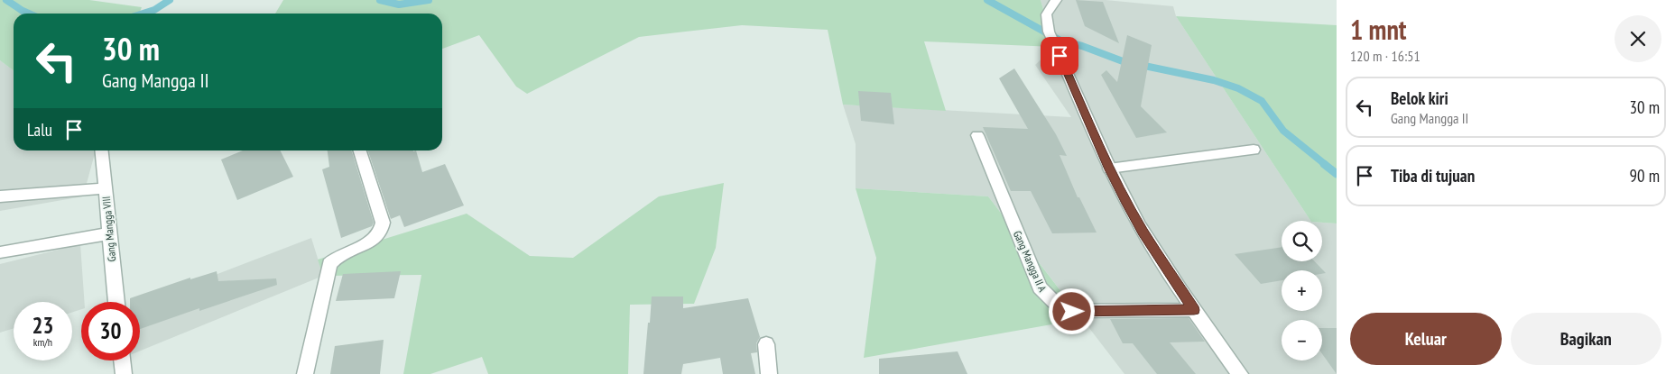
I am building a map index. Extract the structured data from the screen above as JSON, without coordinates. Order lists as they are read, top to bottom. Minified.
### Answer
{"streets":{"street":["Gang Mangga VIII","Gang Mangga II A"]},"page":{"heading":["1 mnt","120 m · 16:51"],"turn":["30 m","Gang Mangga II"],"list":[{"name":"Belok kiri","note":"Gang Mangga II","value":"30 m"},{"name":"Tiba di tujuan","value":"90 m"}],"then":"Lalu","map_buttons":["+","−"],"speed":"23 km/h","limit":"30","buttons":["Keluar","Bagikan"]}}
